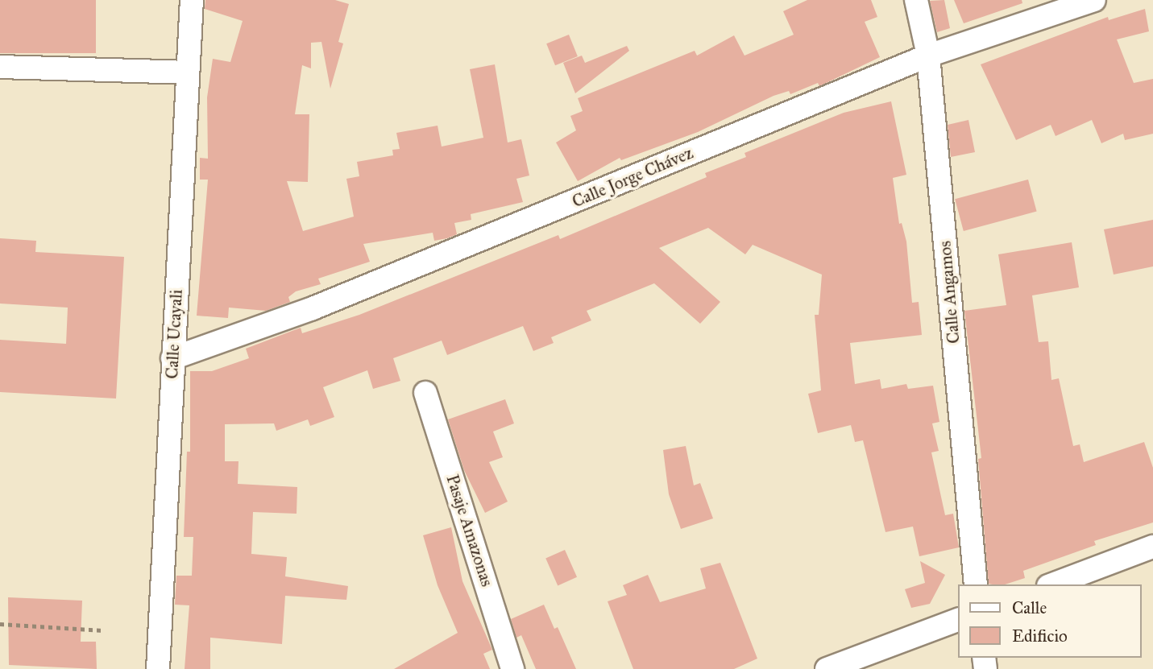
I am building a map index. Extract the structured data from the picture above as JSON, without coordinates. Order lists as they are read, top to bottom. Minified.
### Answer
{"streets":{"street":["Calle Jorge Chávez","Calle Angamos","Calle Ucayali","Pasaje Amazonas"]},"crossings":[["Calle Jorge Chávez","Calle Angamos"],["Calle Jorge Chávez","Calle Ucayali"]],"legend":["Calle","Edificio"]}
